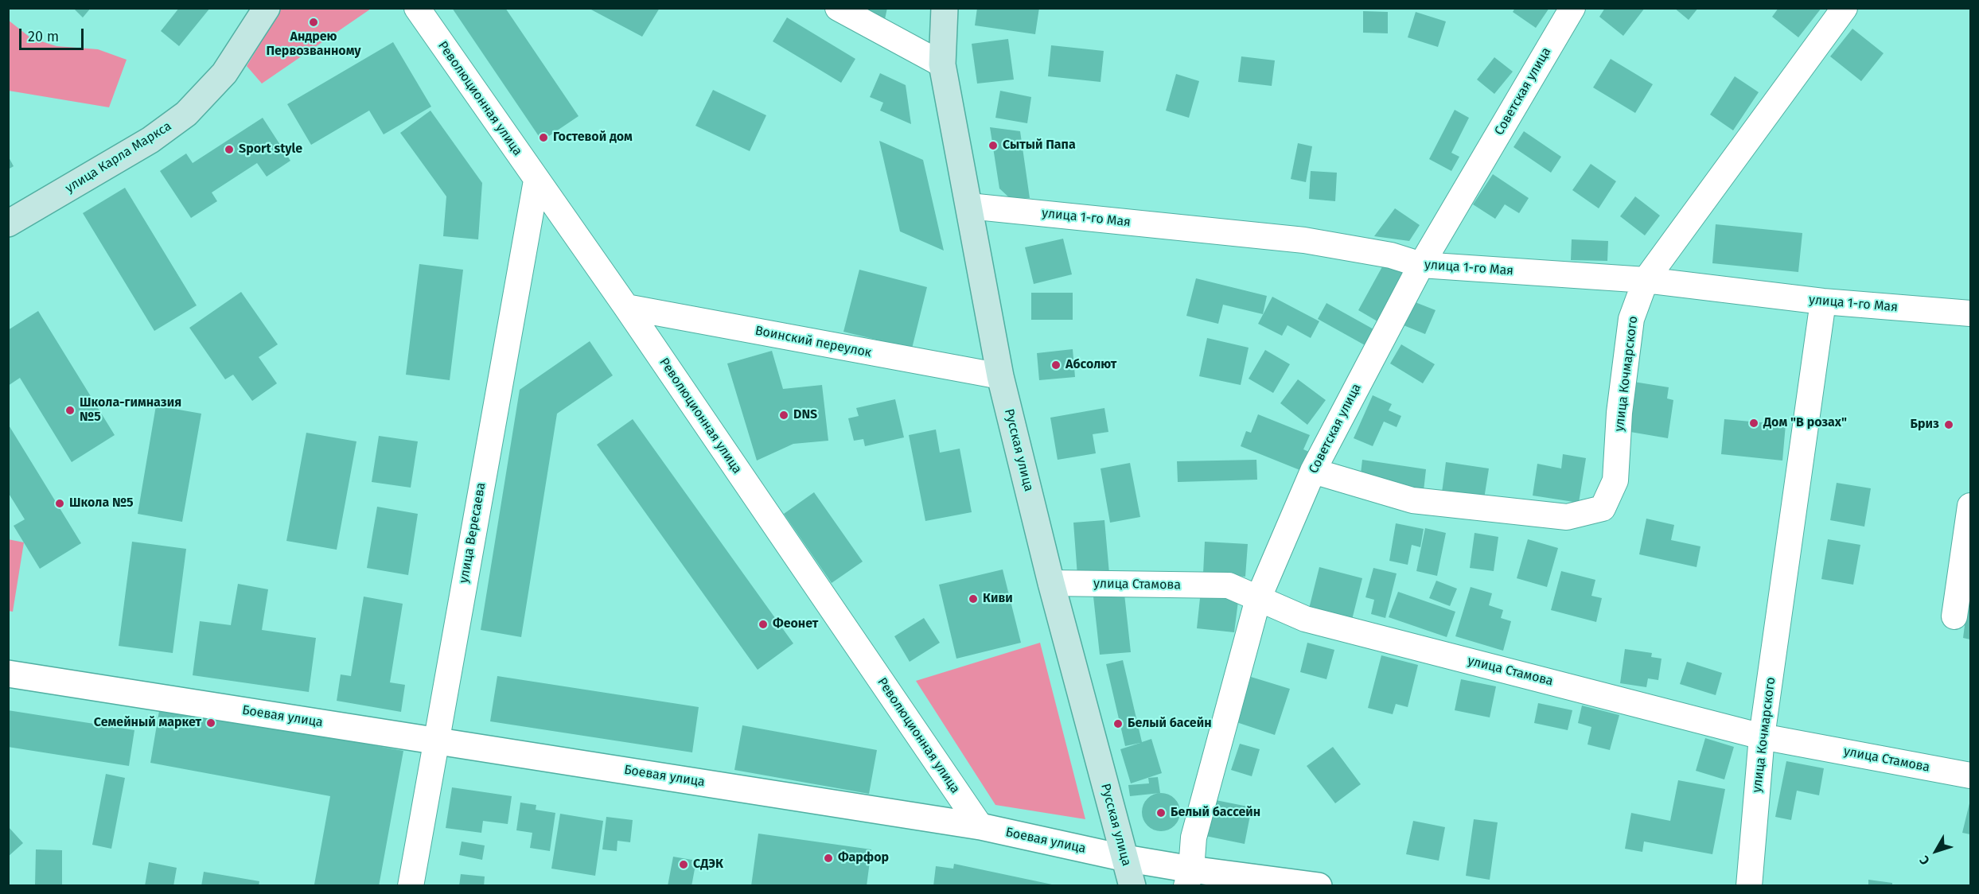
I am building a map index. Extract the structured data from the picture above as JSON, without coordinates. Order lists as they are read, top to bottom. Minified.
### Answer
{"streets":{"main road":["улица Карла Маркса","Русская улица"],"street":["Советская улица","Революционная улица","улица 1-го Мая","Воинский переулок","улица Кочмарского","улица Вересаева","улица Стамова","Боевая улица"]},"crossings":[["Советская улица","улица 1-го Мая"],["Советская улица","улица Кочмарского"],["Советская улица","улица Стамова"],["Советская улица","Боевая улица"],["Революционная улица","Воинский переулок"],["Революционная улица","улица Вересаева"],["Революционная улица","Боевая улица"],["улица 1-го Мая","улица Кочмарского"],["улица 1-го Мая","Русская улица"],["Воинский переулок","Русская улица"],["улица Кочмарского","улица Стамова"],["Русская улица","улица Стамова"],["Русская улица","Боевая улица"],["улица Вересаева","Боевая улица"]],"places":["Андрею Первозванному","Гостевой дом","Сытый Папа","Sport style","Абсолют","Школа-гимназия №5","DNS","Дом \"В розах\"","Бриз","Школа №5","Киви","Феонет","Семейный маркет","Белый басейн","Белый баcсейн","Фарфор","СДЭК"],"scale_bar":"20 m","north":"bottom left"}
